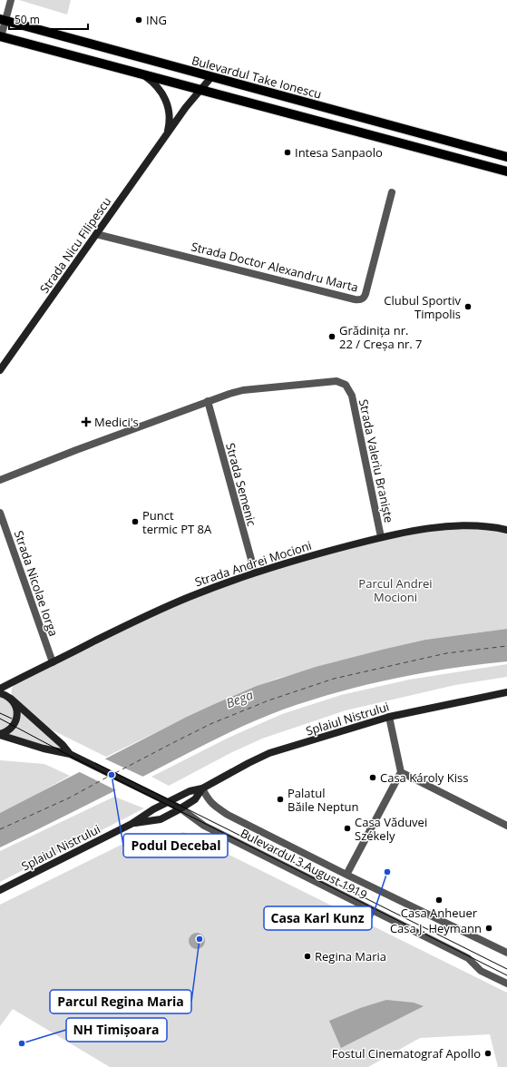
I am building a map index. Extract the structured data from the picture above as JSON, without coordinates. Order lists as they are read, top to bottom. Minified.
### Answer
{"streets":{"main road":["Bulevardul Take Ionescu"],"street":["Strada Nicu Filipescu","Strada Doctor Alexandru Marta","Strada Valeriu Braniște","Strada Semenic","Strada Andrei Mocioni","Strada Nicolae Iorga","Splaiul Nistrului","Bulevardul 3 August 1919"]},"crossings":[["Bulevardul Take Ionescu","Strada Nicu Filipescu"],["Strada Nicu Filipescu","Strada Doctor Alexandru Marta"],["Strada Valeriu Braniște","Strada Semenic"],["Strada Valeriu Braniște","Strada Andrei Mocioni"],["Strada Semenic","Strada Andrei Mocioni"],["Strada Andrei Mocioni","Strada Nicolae Iorga"],["Splaiul Nistrului","Bulevardul 3 August 1919"]],"water":["Bega"],"parks":["Parcul Andrei Mocioni"],"places":{"other":["ING","Intesa Sanpaolo","Clubul Sportiv Timpolis","Grădinița nr. 22 / Creșa nr. 7","Punct termic PT 8A","Podul Decebal","Casa Károly Kiss","Palatul Băile Neptun","Casa Văduvei Székely","Casa Karl Kunz","Casa Anheuer","Casa J. Heymann","Parcul Regina Maria","Regina Maria","NH Timișoara","Fostul Cinematograf Apollo"],"health":["Medici's"]},"scale_bar":"50 m"}
